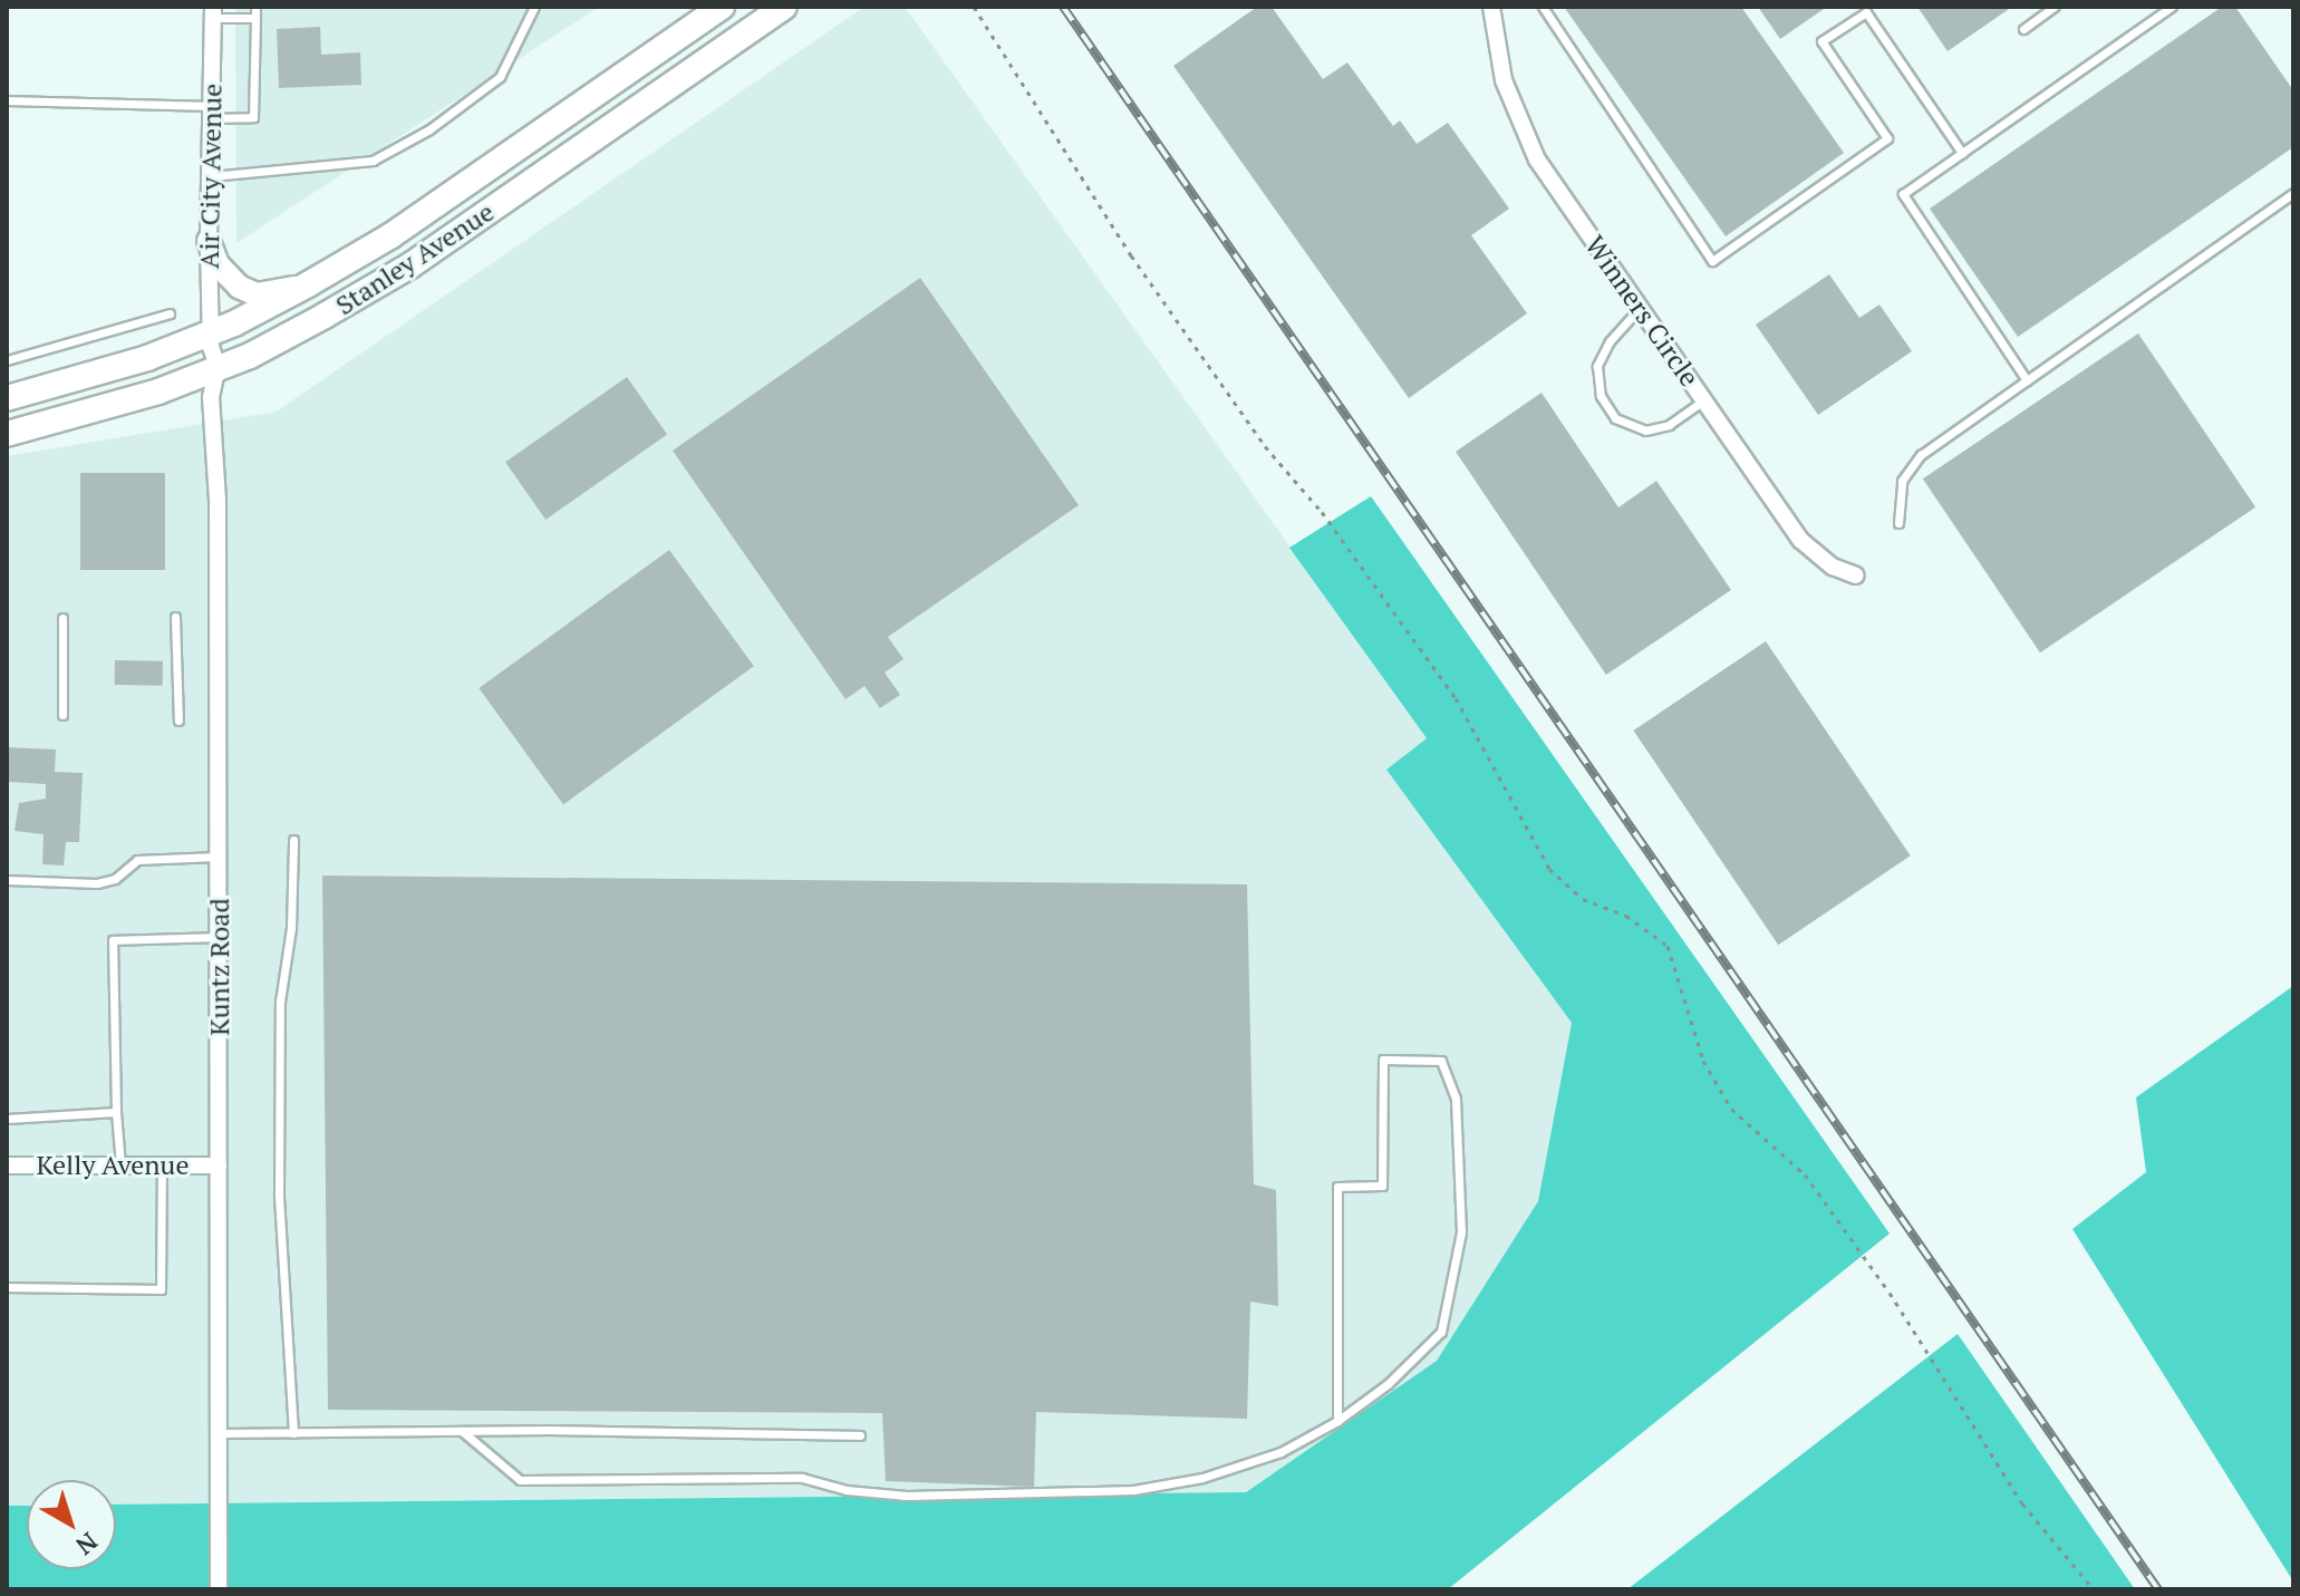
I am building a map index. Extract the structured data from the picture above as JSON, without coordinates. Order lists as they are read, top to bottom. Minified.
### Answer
{"streets":{"main road":["Stanley Avenue"],"street":["Air City Avenue","Winners Circle","Kuntz Road","Kelly Avenue"]},"crossings":[["Air City Avenue","Stanley Avenue"],["Air City Avenue","Kuntz Road"],["Stanley Avenue","Kuntz Road"],["Kuntz Road","Kelly Avenue"]],"north":"bottom right"}
